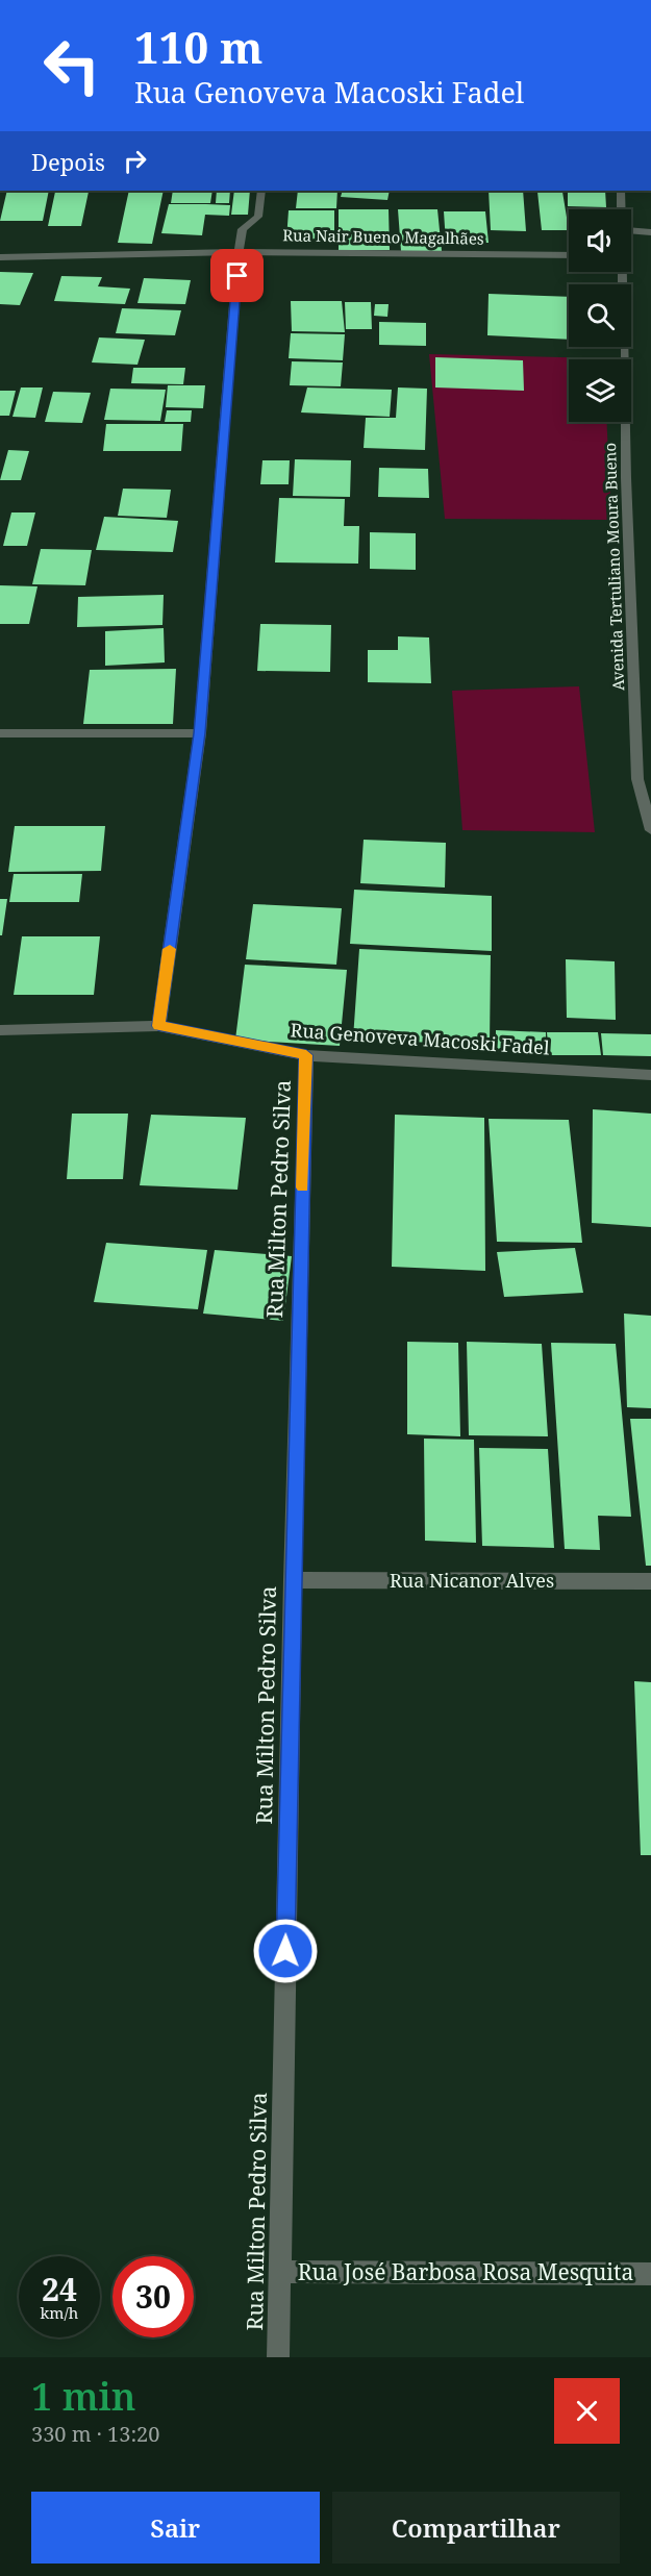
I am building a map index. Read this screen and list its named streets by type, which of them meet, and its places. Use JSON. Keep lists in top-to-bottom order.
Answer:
{
  "streets": {
    "street": [
      "Rua Nair Bueno Magalhães",
      "Avenida Tertuliano Moura Bueno",
      "Rua Genoveva Macoski Fadel",
      "Rua Milton Pedro Silva",
      "Rua Nicanor Alves",
      "Rua José Barbosa Rosa Mesquita"
    ]
  },
  "crossings": [
    ["Rua Genoveva Macoski Fadel", "Rua Milton Pedro Silva"],
    ["Rua Milton Pedro Silva", "Rua Nicanor Alves"],
    ["Rua Milton Pedro Silva", "Rua José Barbosa Rosa Mesquita"]
  ],
  "page": {
    "turn": ["110 m", "Rua Genoveva Macoski Fadel"],
    "then": "Depois",
    "speed": "24 km/h",
    "limit": "30",
    "heading": ["1 min", "330 m · 13:20"],
    "buttons": ["Sair", "Compartilhar"]
  }
}
